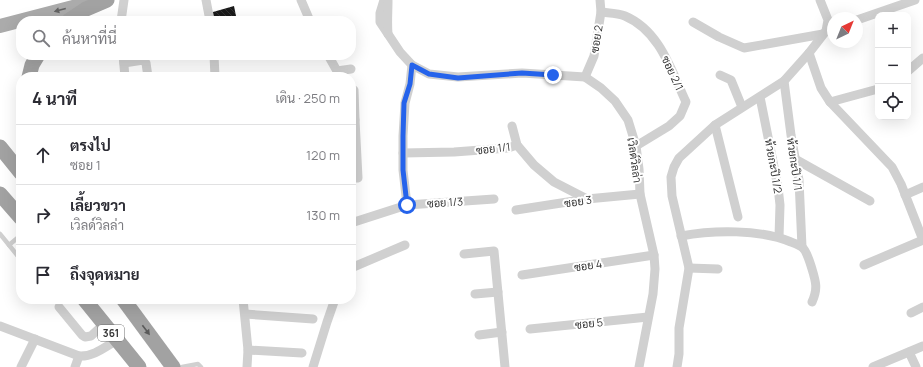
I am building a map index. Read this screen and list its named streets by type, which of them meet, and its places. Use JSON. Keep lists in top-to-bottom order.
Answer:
{
  "streets": {
    "highway": ["361"],
    "street": [
      "ซอย 2",
      "ซอย 2/1",
      "ซอย 1/1",
      "เวิลด์วิลล่า",
      "ห้วยกะปิ 1/1",
      "ห้วยกะปิ 1/2",
      "ซอย 3",
      "ซอย 1/3",
      "ซอย 4",
      "ซอย 5"
    ]
  },
  "crossings": [
    ["ซอย 2", "ซอย 2/1"],
    ["ซอย 2", "เวิลด์วิลล่า"],
    ["ซอย 2/1", "เวิลด์วิลล่า"],
    ["ซอย 1/1", "ซอย 3"],
    ["เวิลด์วิลล่า", "ซอย 3"],
    ["เวิลด์วิลล่า", "ซอย 4"],
    ["เวิลด์วิลล่า", "ซอย 5"]
  ],
  "north": "top right",
  "page": {
    "map_buttons": ["+", "−"],
    "search": "ค้นหาที่นี่",
    "heading": ["4 นาที", "เดิน · 250 m"],
    "list": [
      ["ตรงไป", "ซอย 1", "120 m"],
      ["เลี้ยวขวา", "เวิลด์วิลล่า", "130 m"],
      "ถึงจุดหมาย"
    ]
  }
}
